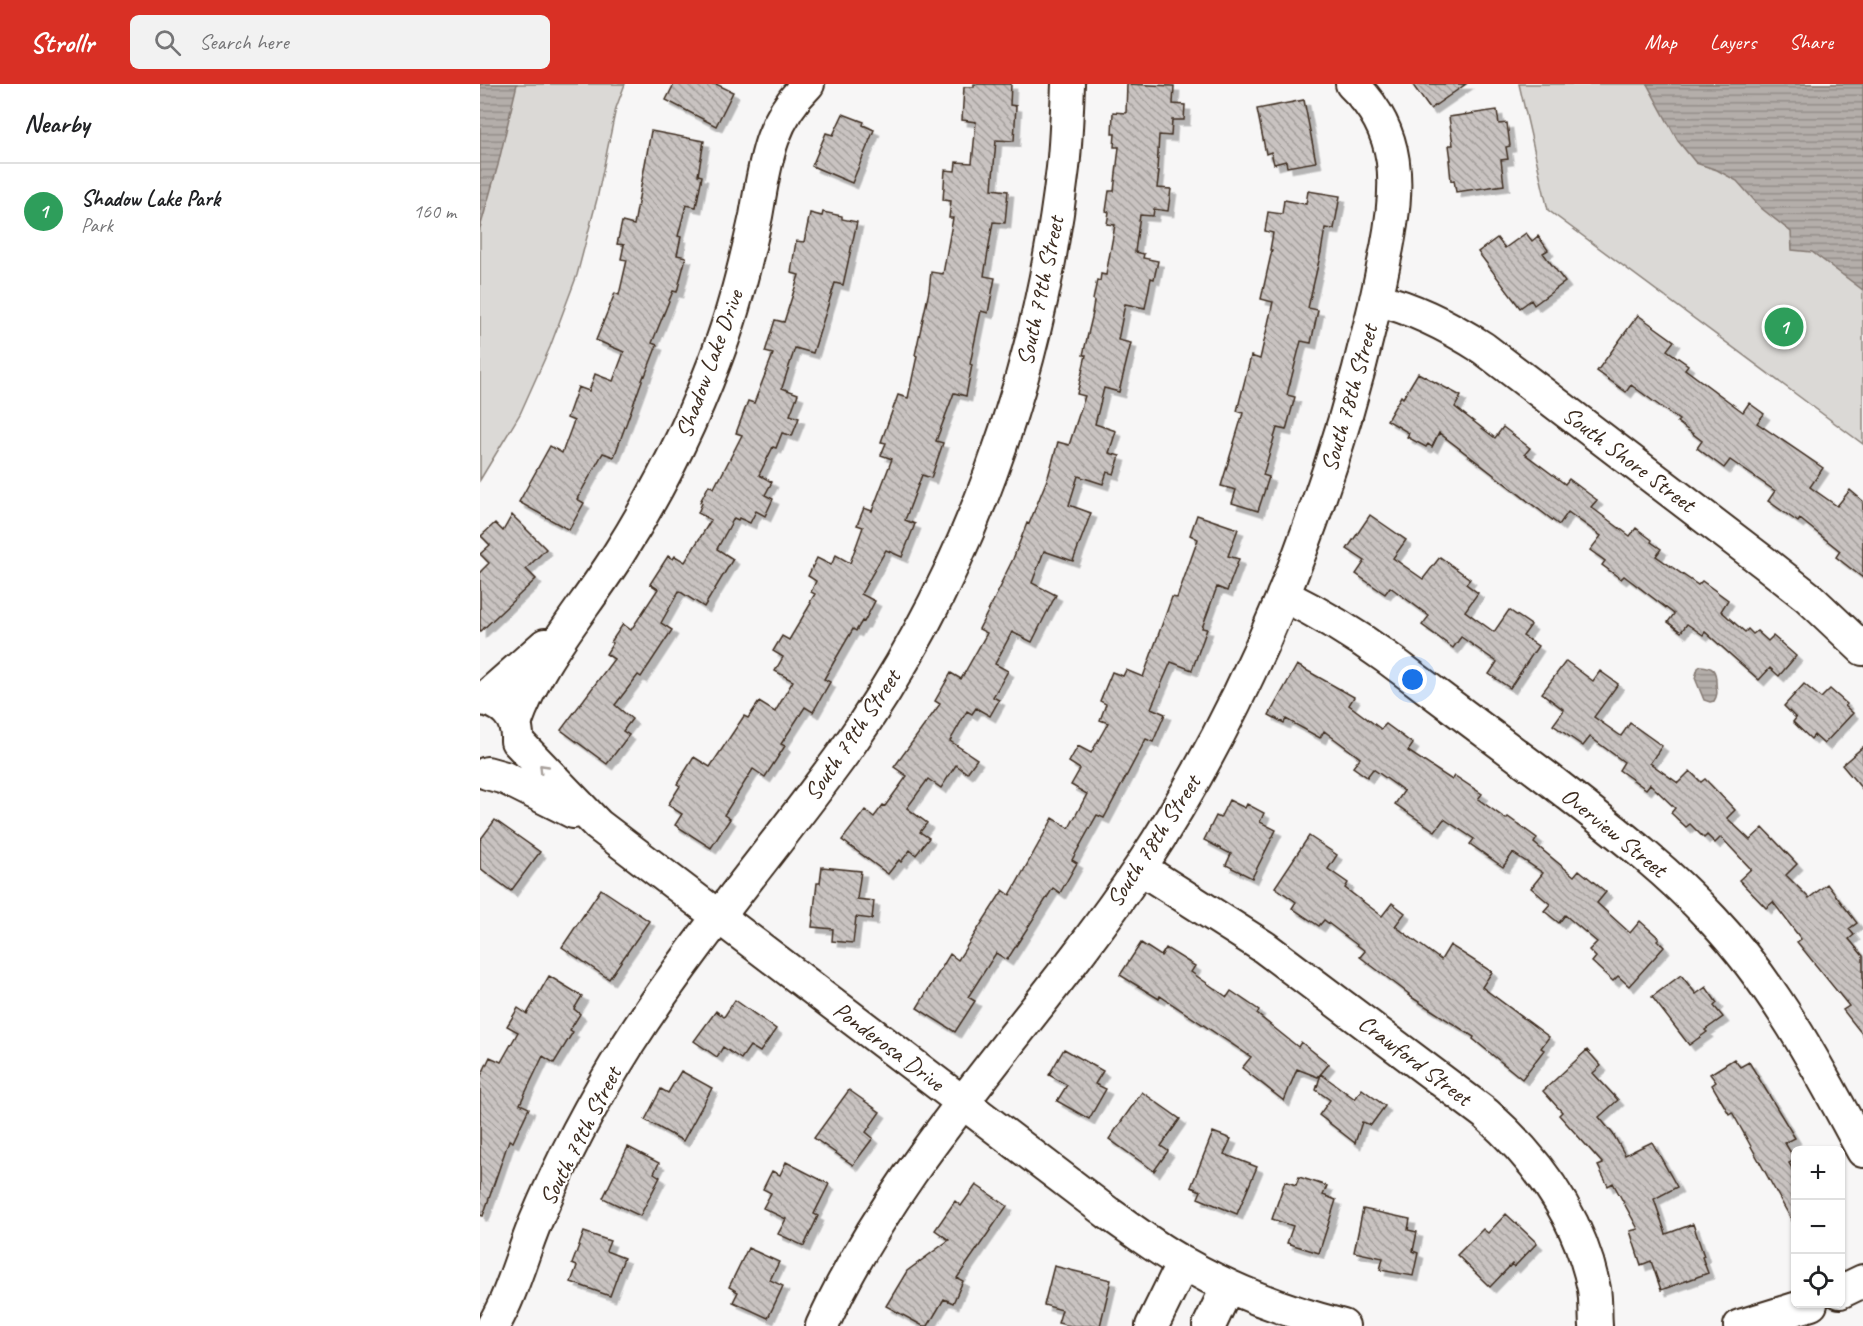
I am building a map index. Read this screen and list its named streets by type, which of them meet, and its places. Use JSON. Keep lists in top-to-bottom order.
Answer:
{
  "streets": {
    "street": [
      "South 79th Street",
      "Shadow Lake Drive",
      "South 78th Street",
      "South Shore Street",
      "Overview Street",
      "Ponderosa Drive",
      "Crawford Street"
    ]
  },
  "crossings": [
    ["South 79th Street", "Ponderosa Drive"],
    ["Shadow Lake Drive", "Ponderosa Drive"],
    ["South 78th Street", "South Shore Street"],
    ["South 78th Street", "Overview Street"],
    ["South 78th Street", "Ponderosa Drive"],
    ["South 78th Street", "Crawford Street"]
  ],
  "page": {
    "header": "Strollr",
    "search": "Search here",
    "nav": ["Map", "Layers", "Share"],
    "heading": "Nearby",
    "list": [
      {
        "mark": "1",
        "name": "Shadow Lake Park",
        "note": "Park",
        "value": "160 m"
      }
    ],
    "pins": "1",
    "map_buttons": ["+", "−"]
  }
}
